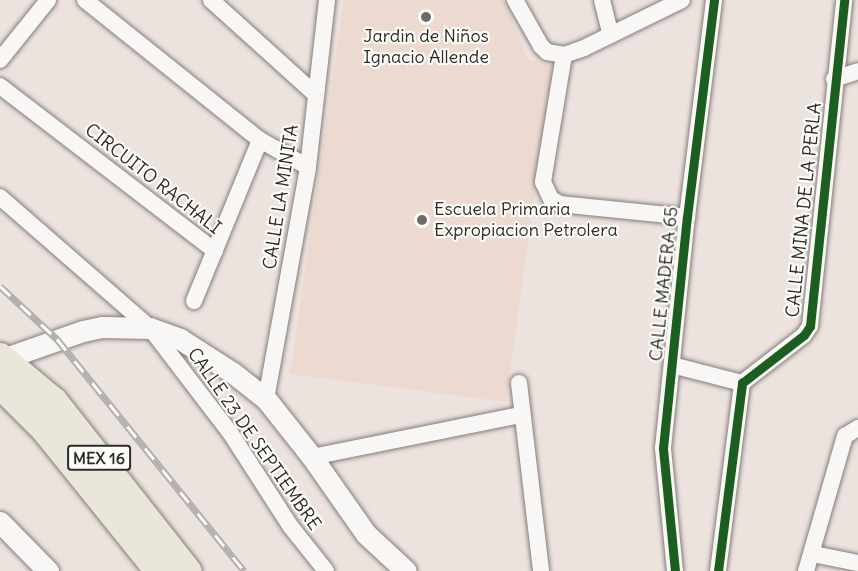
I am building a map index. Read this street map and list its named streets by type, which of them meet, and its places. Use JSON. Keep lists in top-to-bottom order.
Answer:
{
  "streets": {
    "main road": ["MEX 16"],
    "street": [
      "CIRCUITO RACHALI",
      "CALLE LA MINITA",
      "CALLE MINA DE LA PERLA",
      "CALLE MADERA 65",
      "CALLE 23 DE SEPTIEMBRE"
    ]
  },
  "places": ["Jardin de Niños Ignacio Allende", "Escuela Primaria Expropiacion Petrolera"]
}
